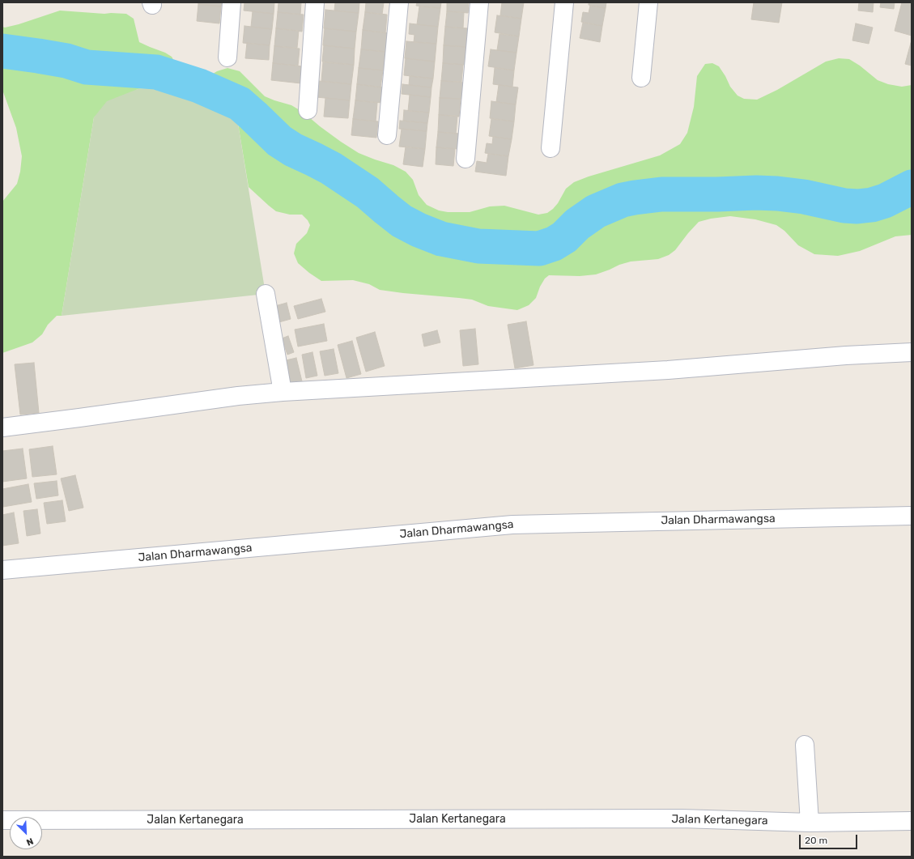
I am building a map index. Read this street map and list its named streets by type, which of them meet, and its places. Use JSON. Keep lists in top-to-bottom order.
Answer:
{
  "streets": {
    "street": ["Jalan Dharmawangsa", "Jalan Kertanegara"]
  },
  "scale_bar": "20 m",
  "north": "bottom right"
}
